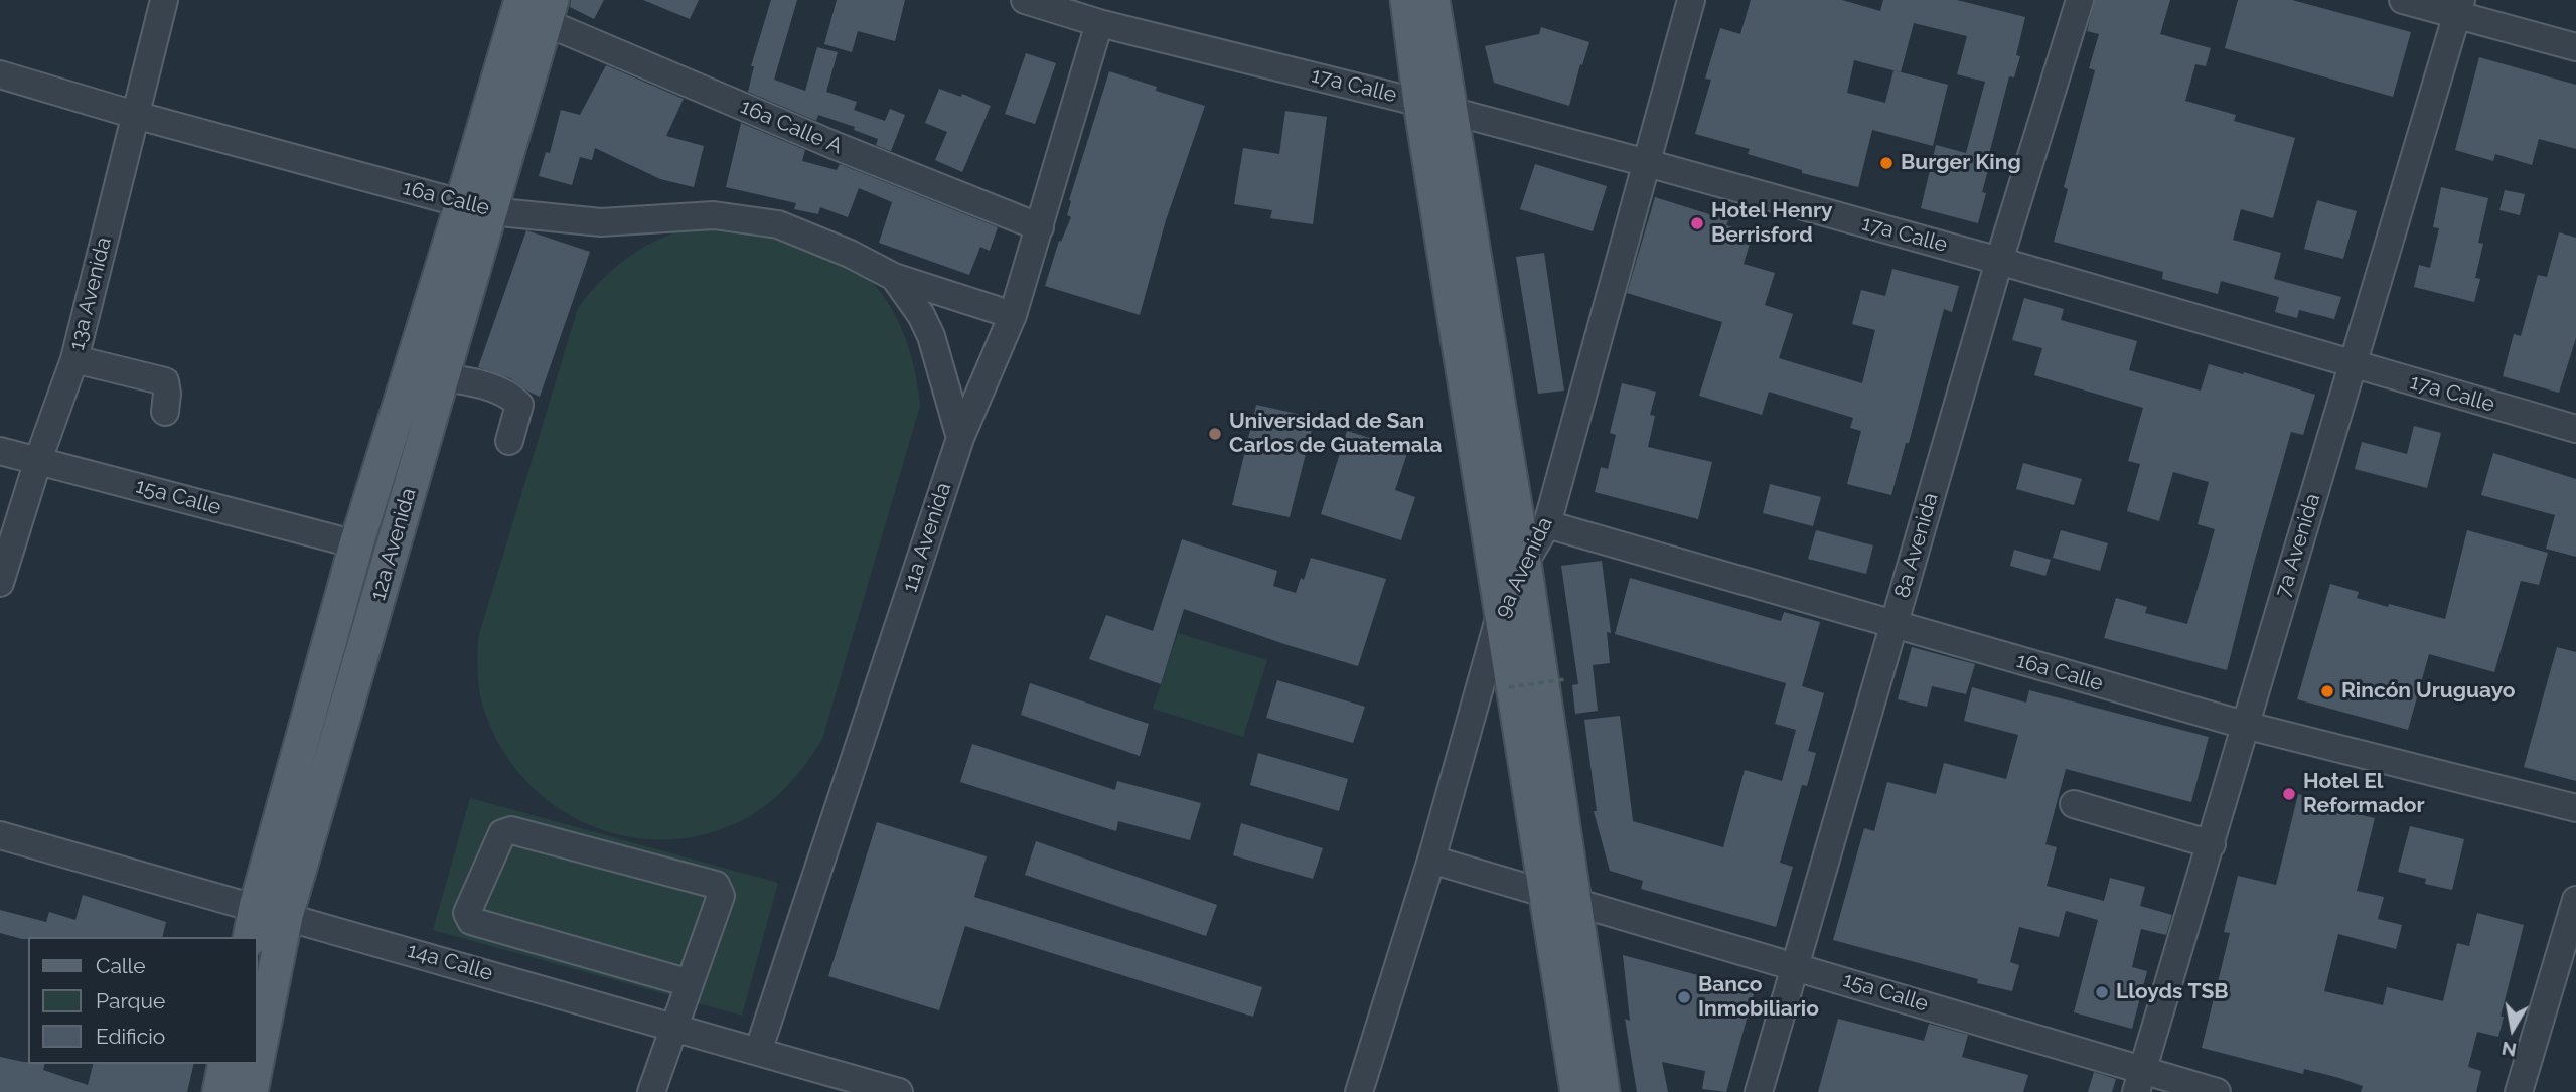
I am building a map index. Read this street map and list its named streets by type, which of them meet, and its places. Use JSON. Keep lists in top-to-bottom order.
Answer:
{
  "streets": {
    "main road": ["12a Avenida"],
    "street": [
      "17a Calle",
      "16a Calle A",
      "16a Calle",
      "13a Avenida",
      "15a Calle",
      "11a Avenida",
      "8a Avenida",
      "7a Avenida",
      "9a Avenida",
      "14a Calle"
    ]
  },
  "crossings": [
    ["17a Calle", "11a Avenida"],
    ["17a Calle", "8a Avenida"],
    ["17a Calle", "7a Avenida"],
    ["17a Calle", "9a Avenida"],
    ["16a Calle A", "11a Avenida"],
    ["16a Calle A", "12a Avenida"],
    ["16a Calle", "13a Avenida"],
    ["16a Calle", "11a Avenida"],
    ["16a Calle", "12a Avenida"],
    ["16a Calle", "8a Avenida"],
    ["16a Calle", "7a Avenida"],
    ["16a Calle", "9a Avenida"],
    ["13a Avenida", "15a Calle"],
    ["15a Calle", "12a Avenida"],
    ["15a Calle", "8a Avenida"],
    ["15a Calle", "7a Avenida"],
    ["15a Calle", "9a Avenida"],
    ["11a Avenida", "14a Calle"],
    ["12a Avenida", "14a Calle"]
  ],
  "places": [
    "Burger King",
    "Hotel Henry Berrisford",
    "Universidad de San Carlos de Guatemala",
    "Rincón Uruguayo",
    "Hotel El Reformador",
    "Lloyds TSB",
    "Banco Inmobiliario"
  ],
  "legend": ["Calle", "Parque", "Edificio"],
  "north": "bottom"
}
